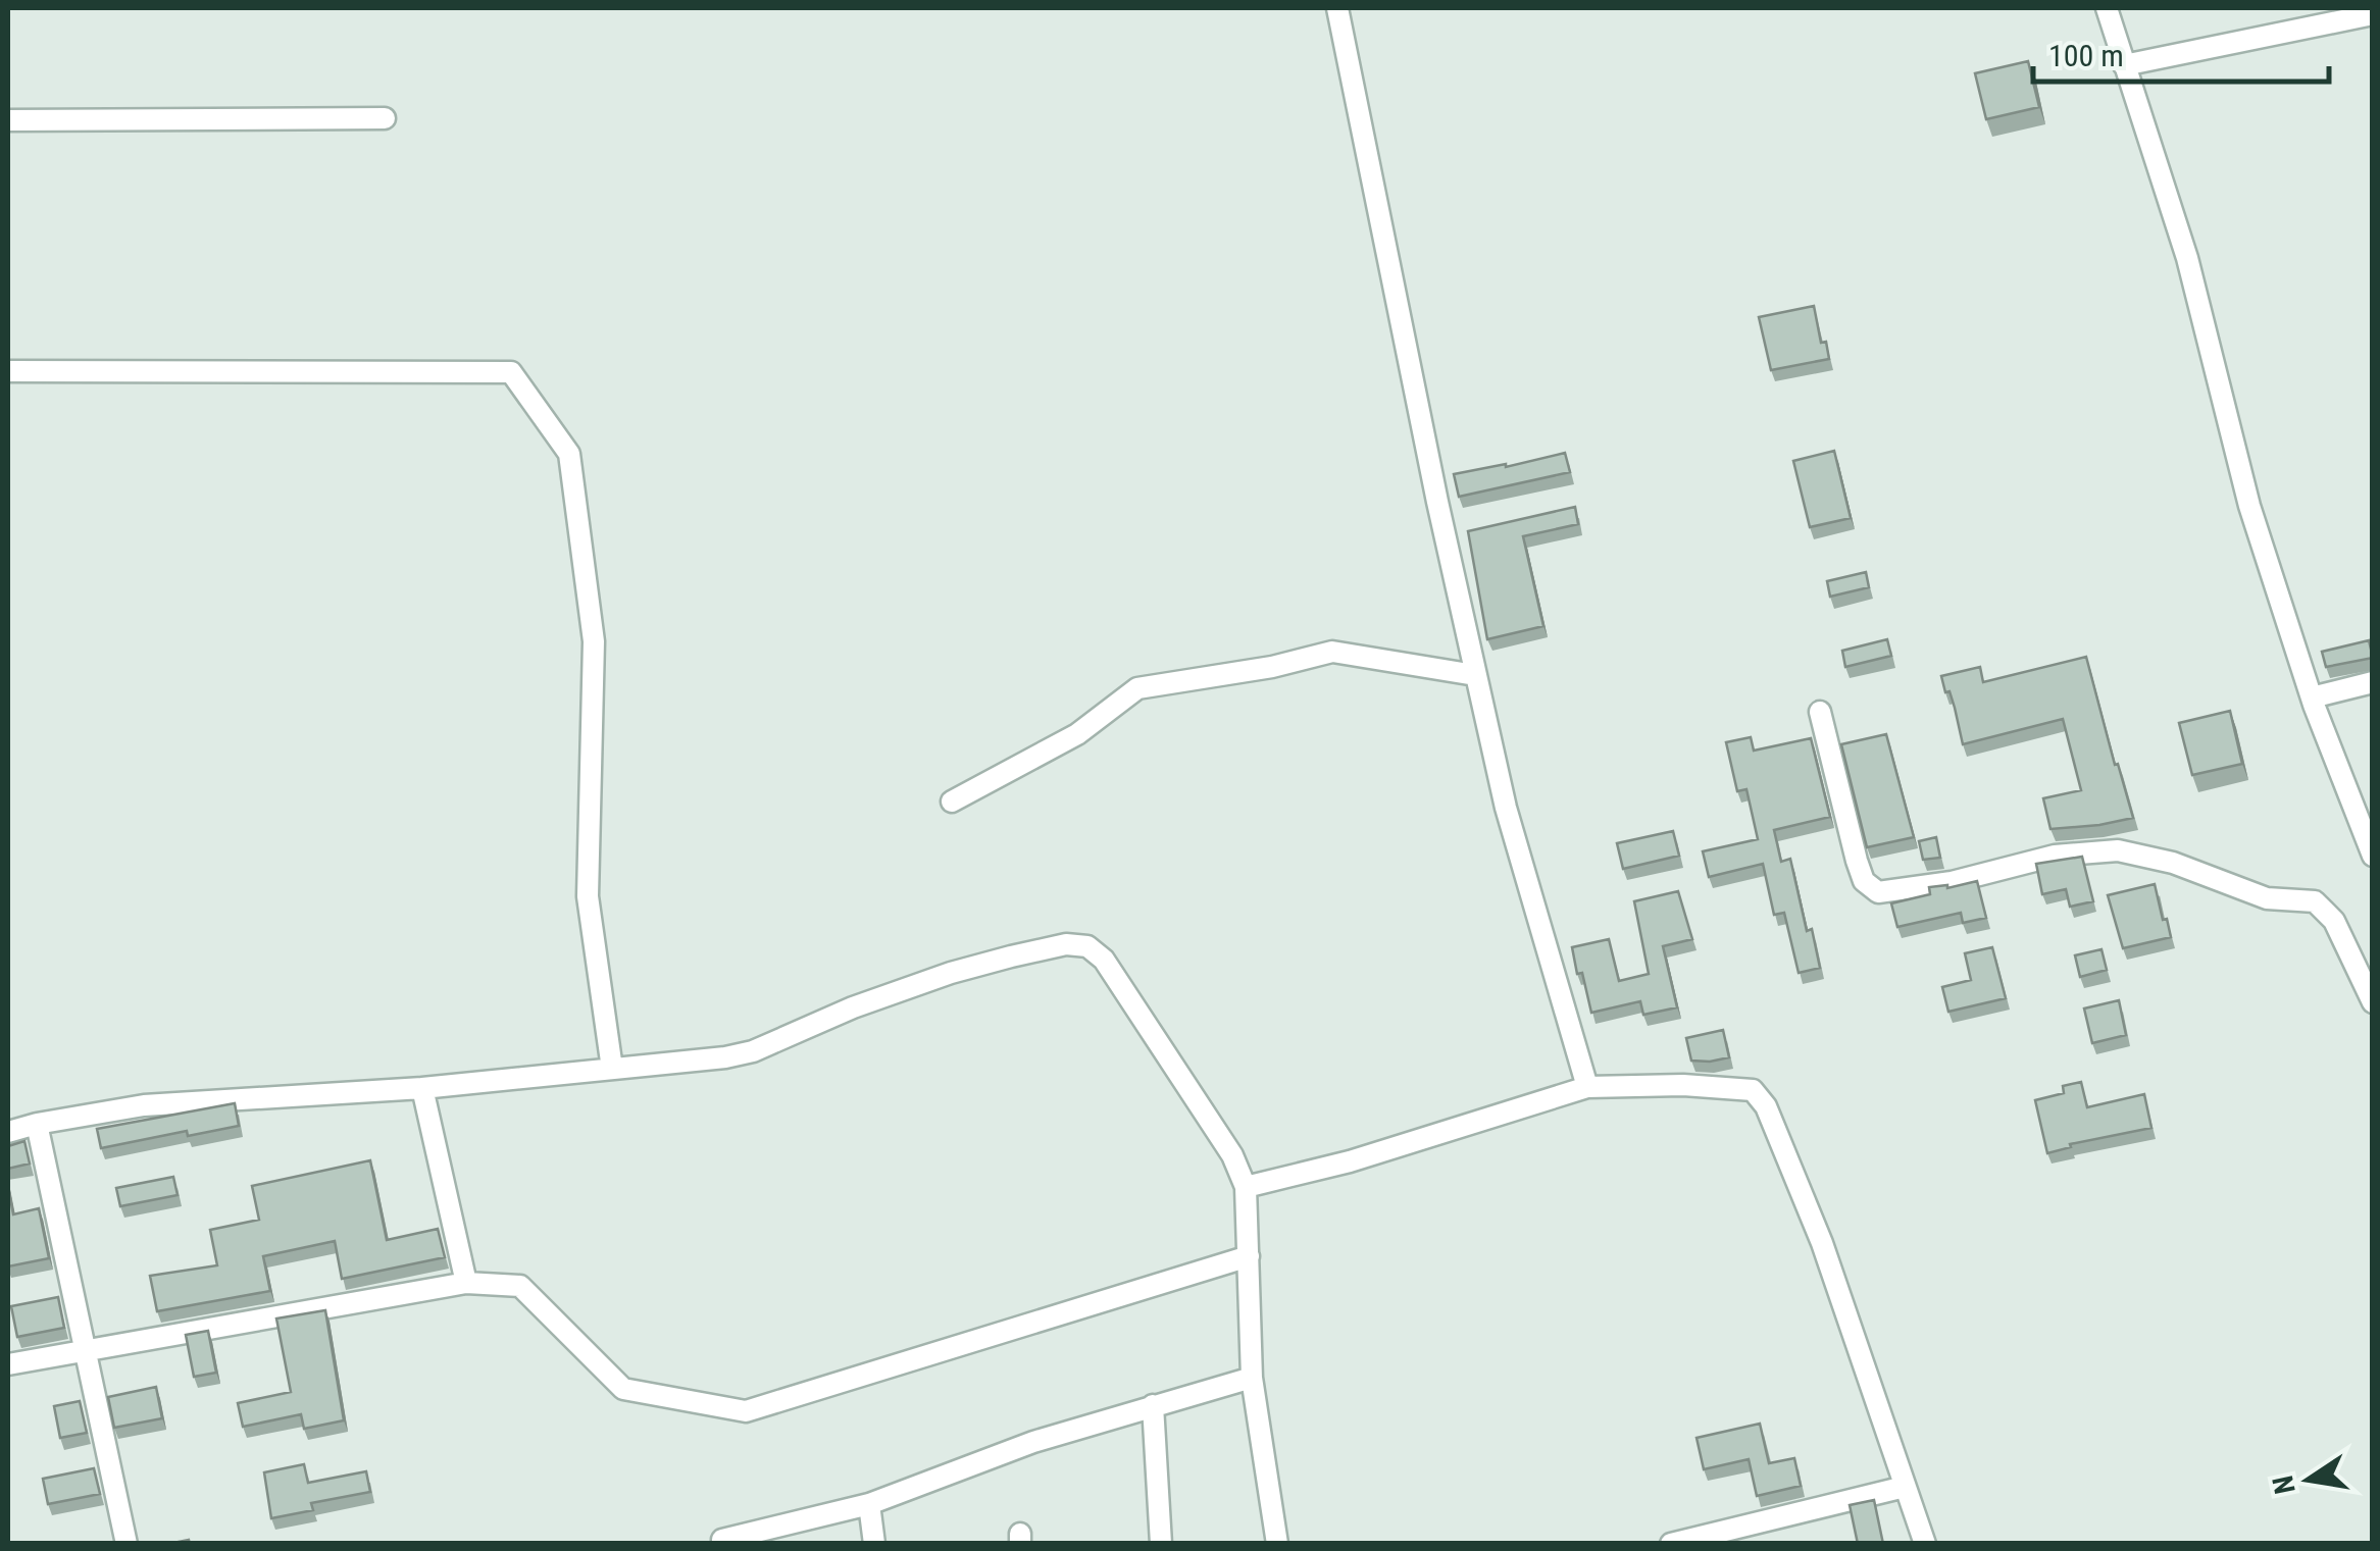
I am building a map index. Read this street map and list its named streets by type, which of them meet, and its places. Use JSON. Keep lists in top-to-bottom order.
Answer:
{
  "scale_bar": "100 m",
  "north": "left"
}
